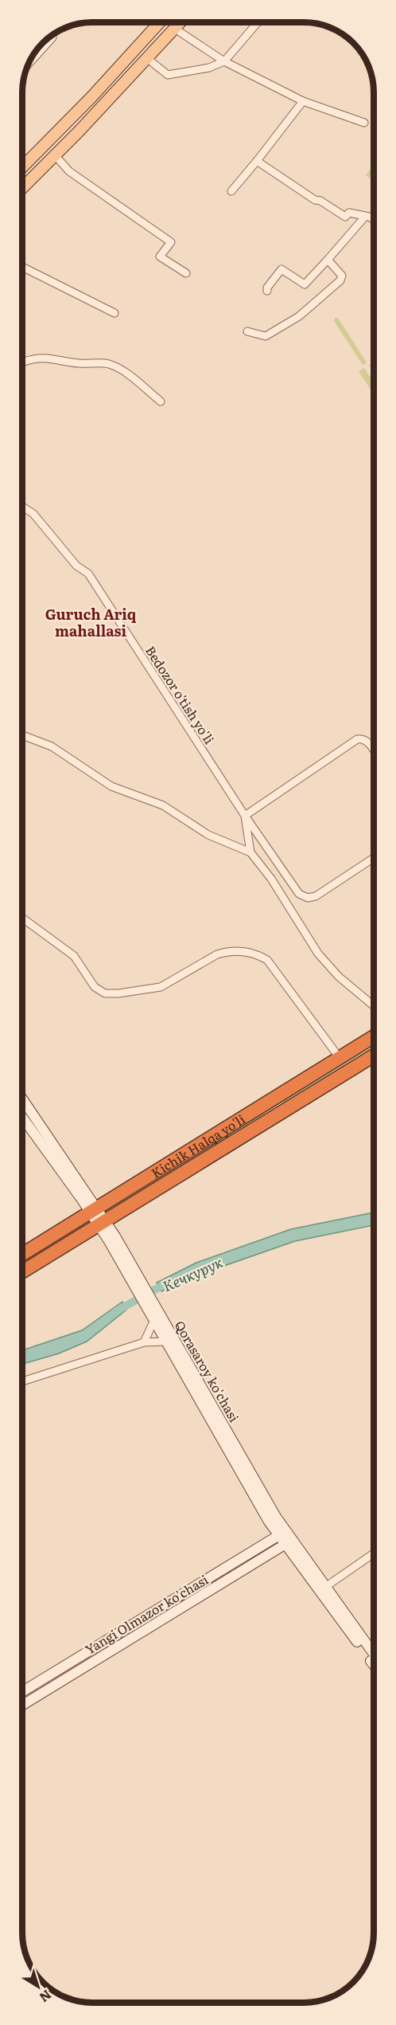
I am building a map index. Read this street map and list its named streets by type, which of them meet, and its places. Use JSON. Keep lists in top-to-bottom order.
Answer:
{
  "streets": {
    "highway": ["Kichik Halqa yo'li"],
    "main road": ["Qorasaroy ko'chasi", "Yangi Olmazor ko'chasi"],
    "street": ["Bedozor o'tish yo'li"]
  },
  "crossings": [
    ["Kichik Halqa yo'li", "Qorasaroy ko'chasi"],
    ["Qorasaroy ko'chasi", "Yangi Olmazor ko'chasi"]
  ],
  "districts": ["Guruch Ariq mahallasi"],
  "water": ["Кечкурук"],
  "north": "bottom right"
}
